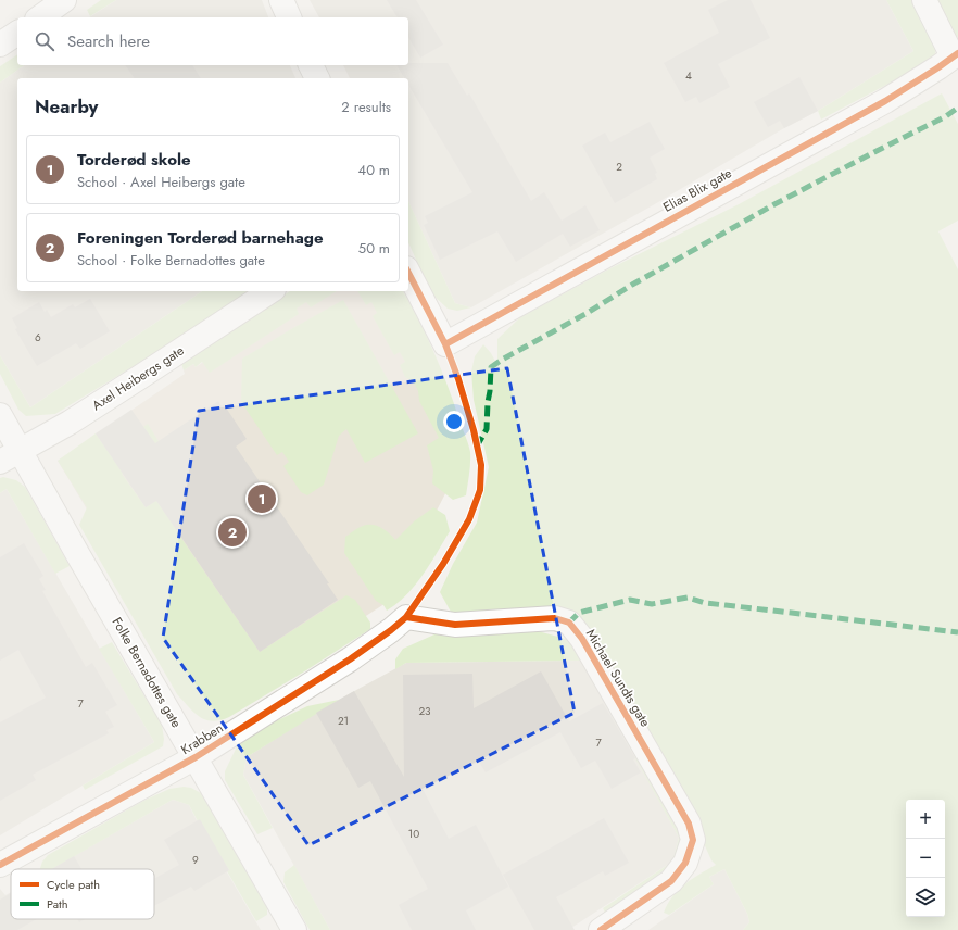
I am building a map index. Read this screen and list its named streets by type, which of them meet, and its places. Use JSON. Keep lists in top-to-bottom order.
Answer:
{
  "streets": {
    "street": [
      "Elias Blix gate",
      "Axel Heibergs gate",
      "Folke Bernadottes gate",
      "Michael Sundts gate",
      "Krabben"
    ]
  },
  "crossings": [
    ["Axel Heibergs gate", "Folke Bernadottes gate"],
    ["Folke Bernadottes gate", "Krabben"],
    ["Michael Sundts gate", "Krabben"]
  ],
  "house_numbers": [
    "4",
    "2",
    "6",
    "7",
    "23",
    "21",
    "7",
    "10",
    "9"
  ],
  "legend": ["Cycle path", "Path"],
  "page": {
    "search": "Search here",
    "heading": ["Nearby", "2 results"],
    "list": [
      {
        "mark": "1",
        "name": "Torderød skole",
        "note": "School · Axel Heibergs gate",
        "value": "40 m"
      },
      {
        "mark": "2",
        "name": "Foreningen Torderød barnehage",
        "note": "School · Folke Bernadottes gate",
        "value": "50 m"
      }
    ],
    "pins": ["1", "2"],
    "map_buttons": ["+", "−"]
  }
}
